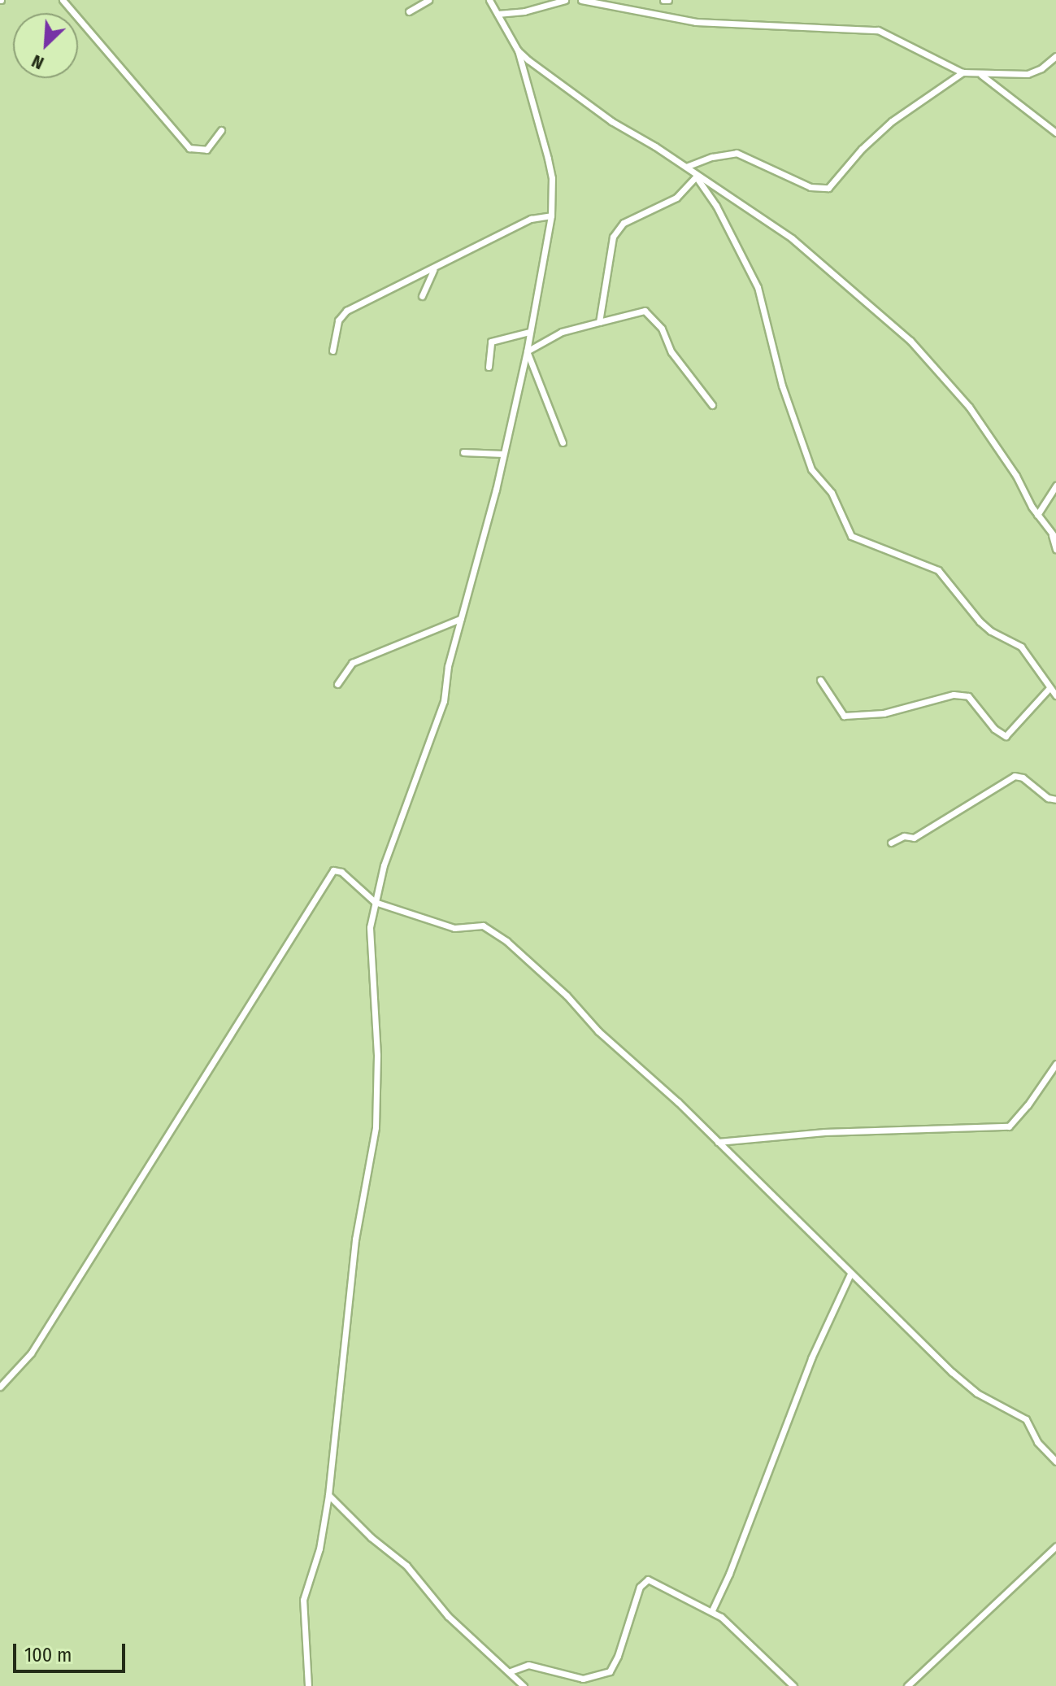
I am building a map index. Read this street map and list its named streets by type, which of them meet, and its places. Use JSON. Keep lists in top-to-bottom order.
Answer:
{
  "scale_bar": "100 m",
  "north": "bottom left"
}
